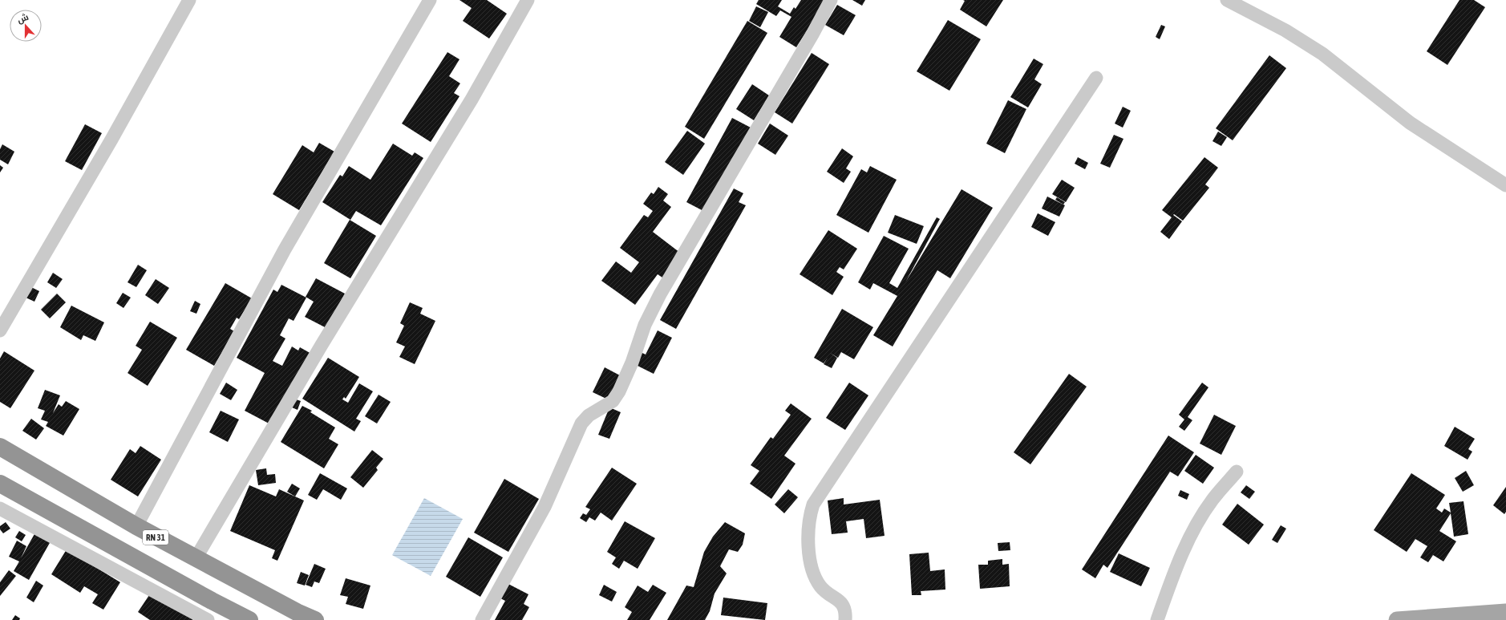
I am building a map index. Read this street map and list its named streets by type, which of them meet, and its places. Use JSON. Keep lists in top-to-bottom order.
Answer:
{
  "streets": {
    "highway": ["RN 31"]
  },
  "north": "top"
}
